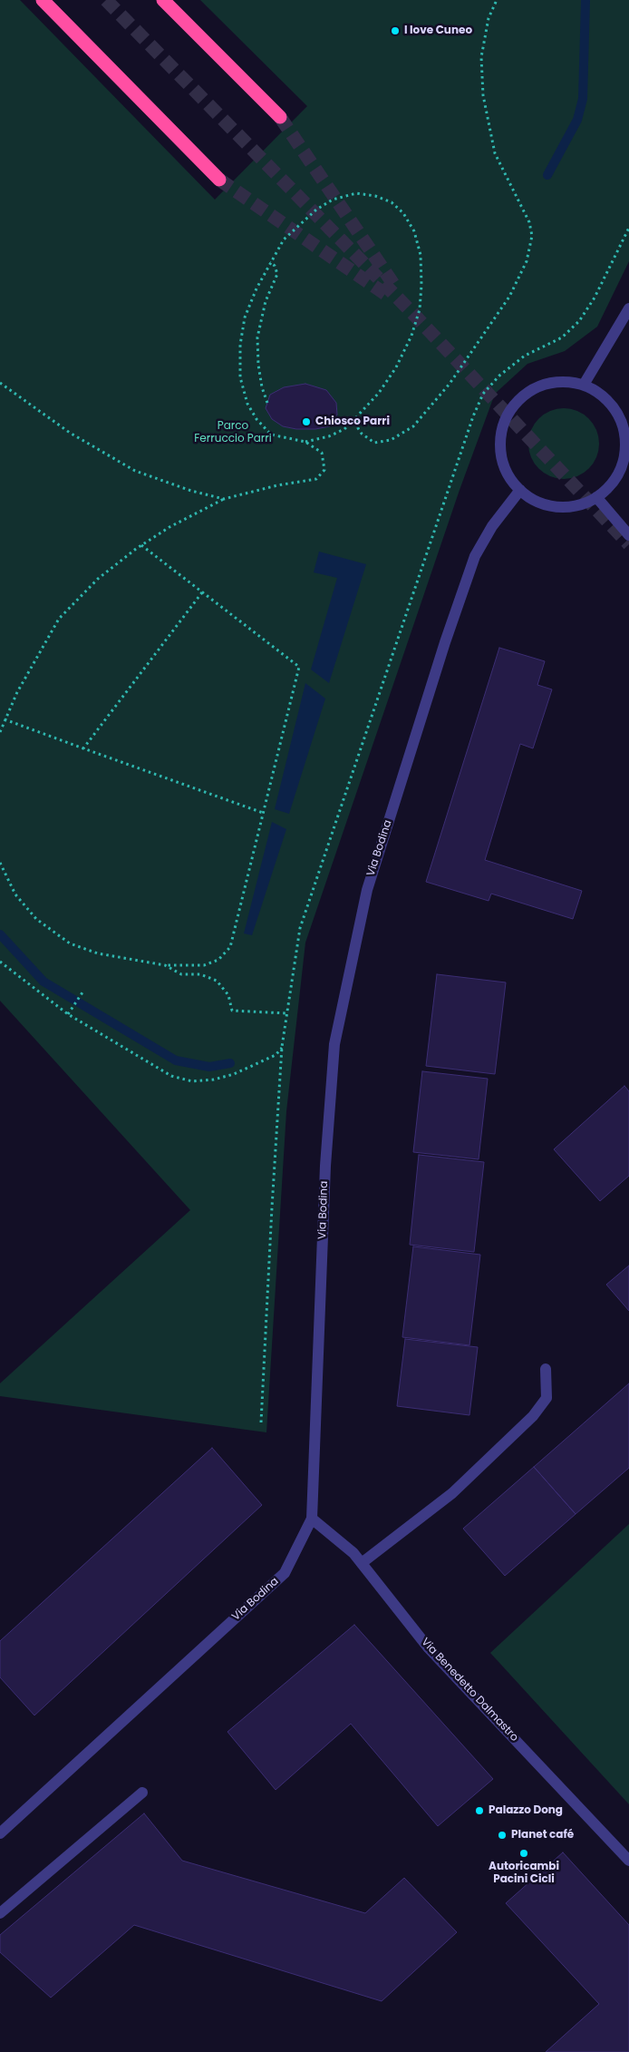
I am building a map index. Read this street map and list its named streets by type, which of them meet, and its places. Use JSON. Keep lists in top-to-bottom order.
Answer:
{
  "streets": {
    "street": ["Via Bodina", "Via Benedetto Dalmastro"]
  },
  "crossings": [
    ["Via Bodina", "Via Benedetto Dalmastro"]
  ],
  "parks": ["Parco Ferruccio Parri"],
  "places": [
    "I love Cuneo",
    "Chiosco Parri",
    "Palazzo Dong",
    "Planet café",
    "Autoricambi Pacini Cicli"
  ]
}
